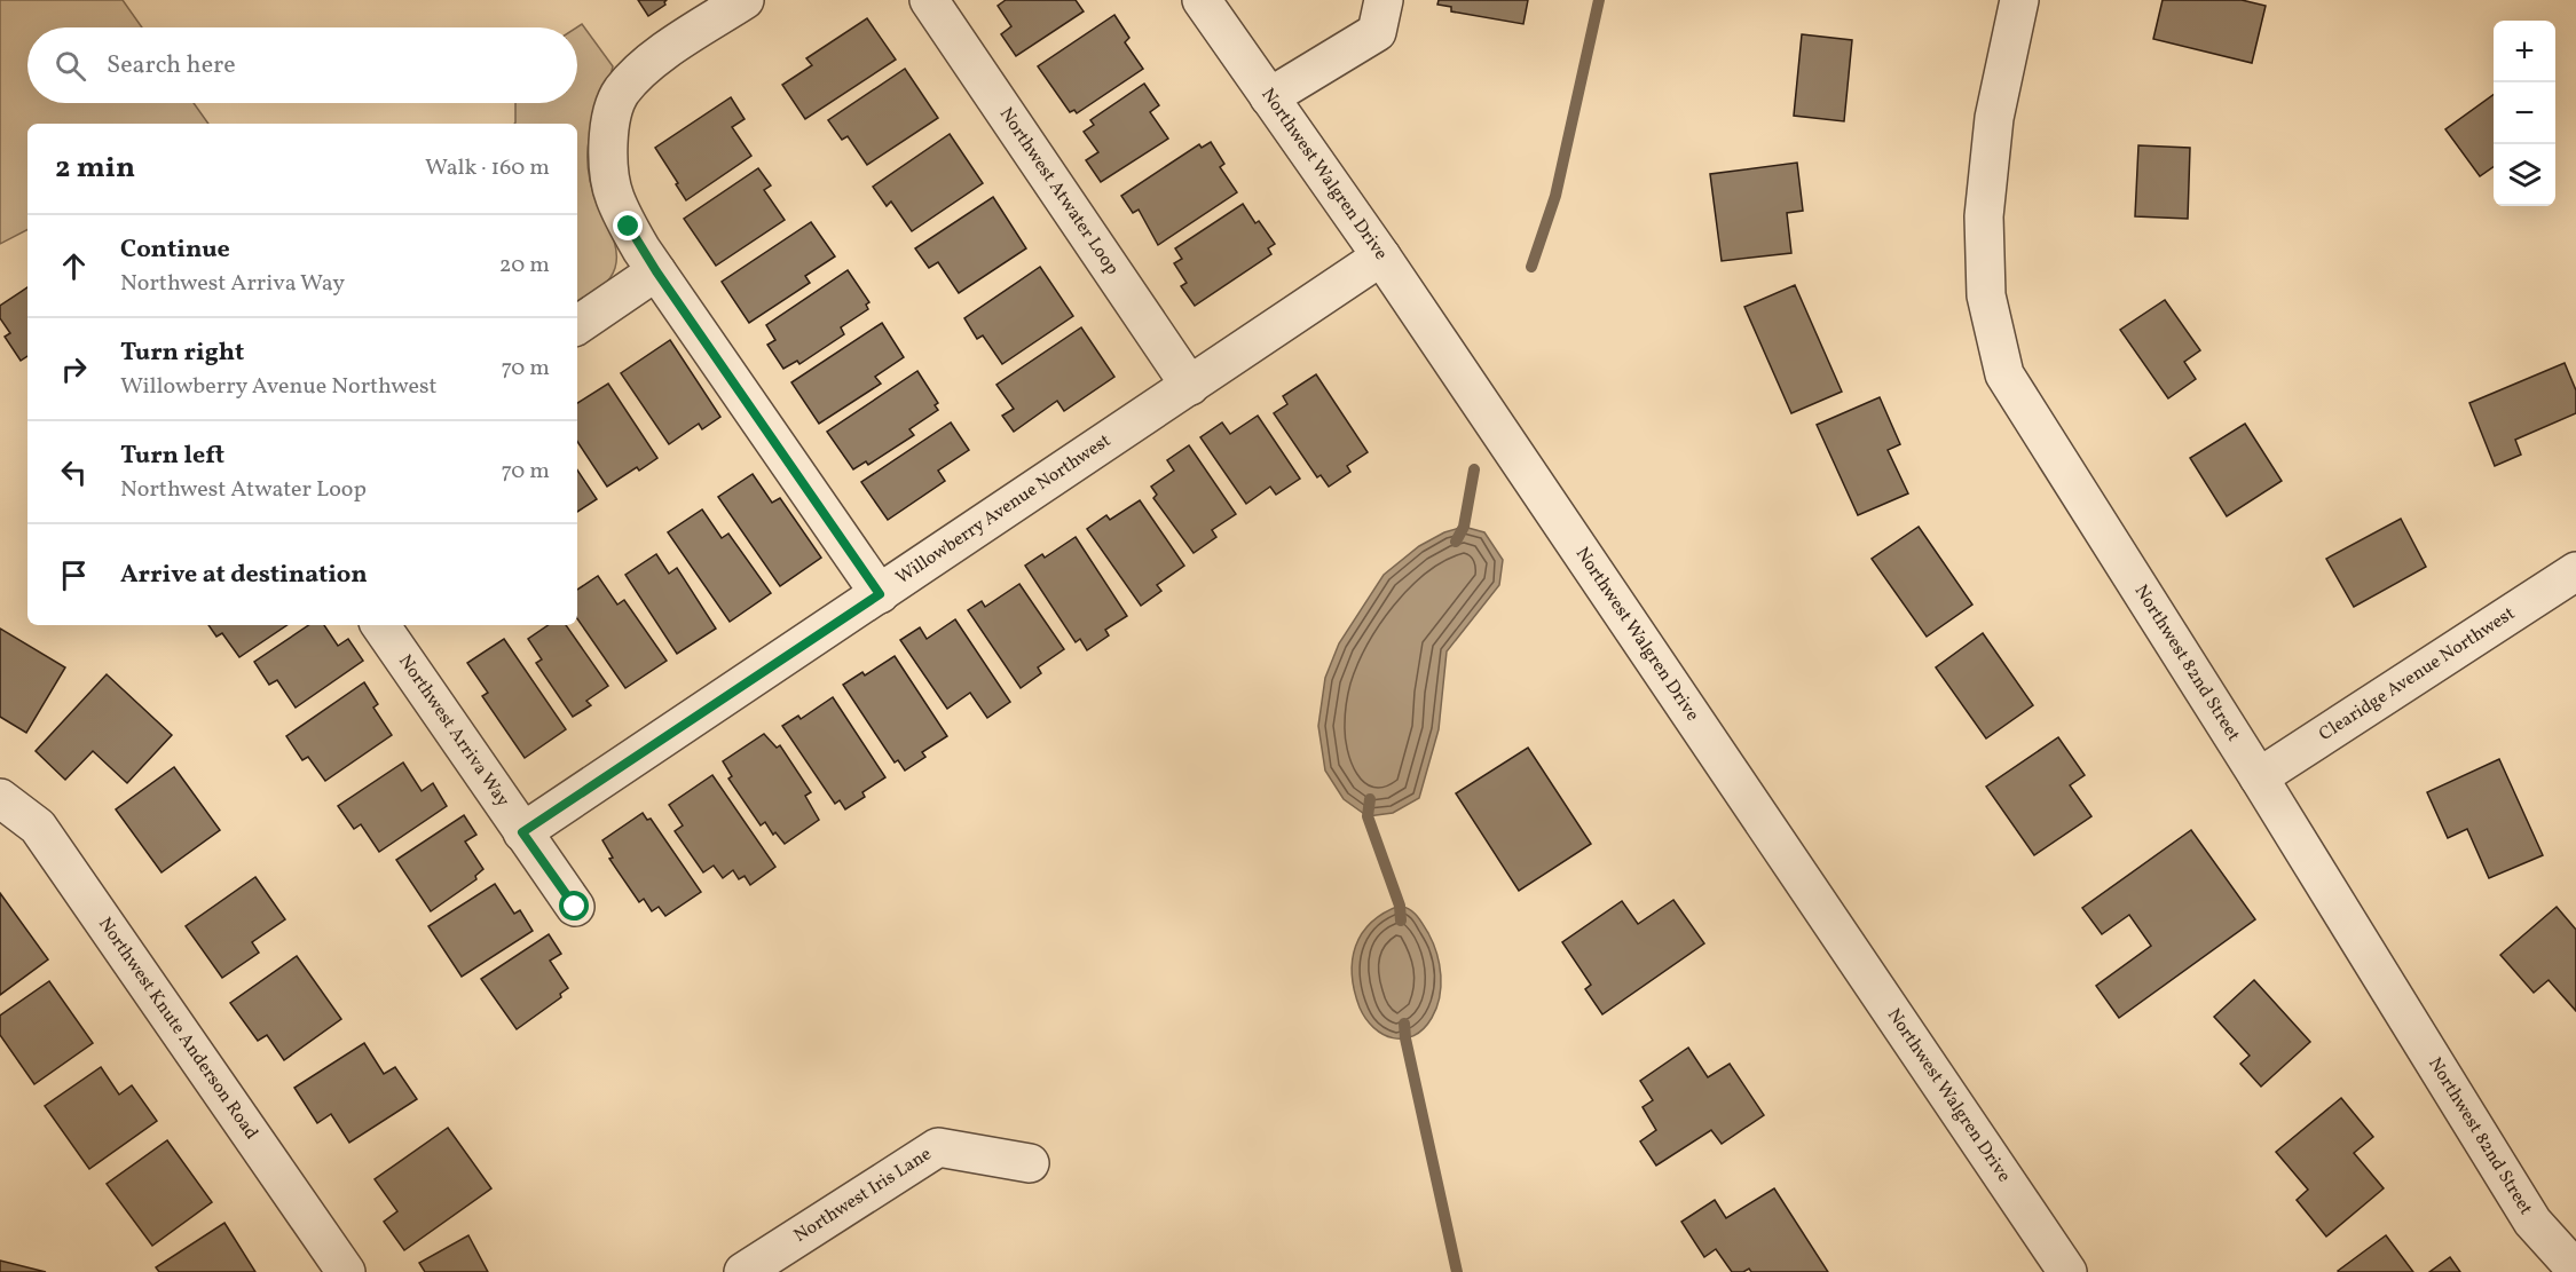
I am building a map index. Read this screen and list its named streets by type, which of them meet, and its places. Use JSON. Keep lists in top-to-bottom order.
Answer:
{
  "streets": {
    "street": [
      "Northwest Walgren Drive",
      "Northwest Atwater Loop",
      "Willowberry Avenue Northwest",
      "Northwest 82nd Street",
      "Clearidge Avenue Northwest",
      "Northwest Arriva Way",
      "Northwest Knute Anderson Road",
      "Northwest Iris Lane"
    ]
  },
  "crossings": [
    ["Northwest Walgren Drive", "Willowberry Avenue Northwest"],
    ["Northwest Atwater Loop", "Willowberry Avenue Northwest"],
    ["Willowberry Avenue Northwest", "Northwest Arriva Way"],
    ["Northwest 82nd Street", "Clearidge Avenue Northwest"]
  ],
  "page": {
    "map_buttons": ["+", "−"],
    "search": "Search here",
    "heading": ["2 min", "Walk · 160 m"],
    "list": [
      ["Continue", "Northwest Arriva Way", "20 m"],
      ["Turn right", "Willowberry Avenue Northwest", "70 m"],
      ["Turn left", "Northwest Atwater Loop", "70 m"],
      "Arrive at destination"
    ]
  }
}
